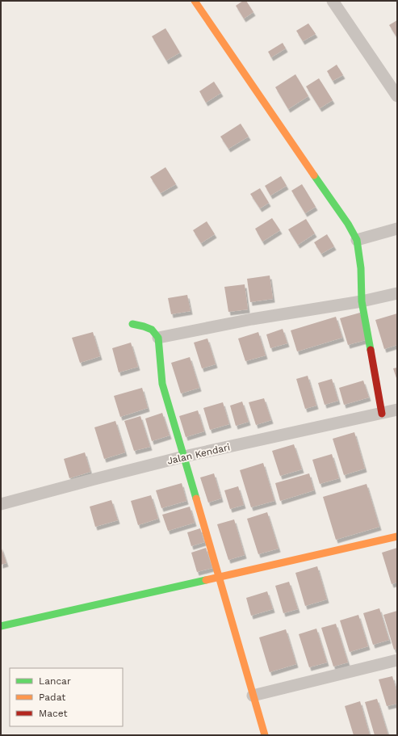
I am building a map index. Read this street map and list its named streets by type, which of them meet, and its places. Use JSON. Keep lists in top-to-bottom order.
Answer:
{
  "streets": {
    "street": ["Jalan Kendari"]
  },
  "legend": ["Lancar", "Padat", "Macet"]
}
